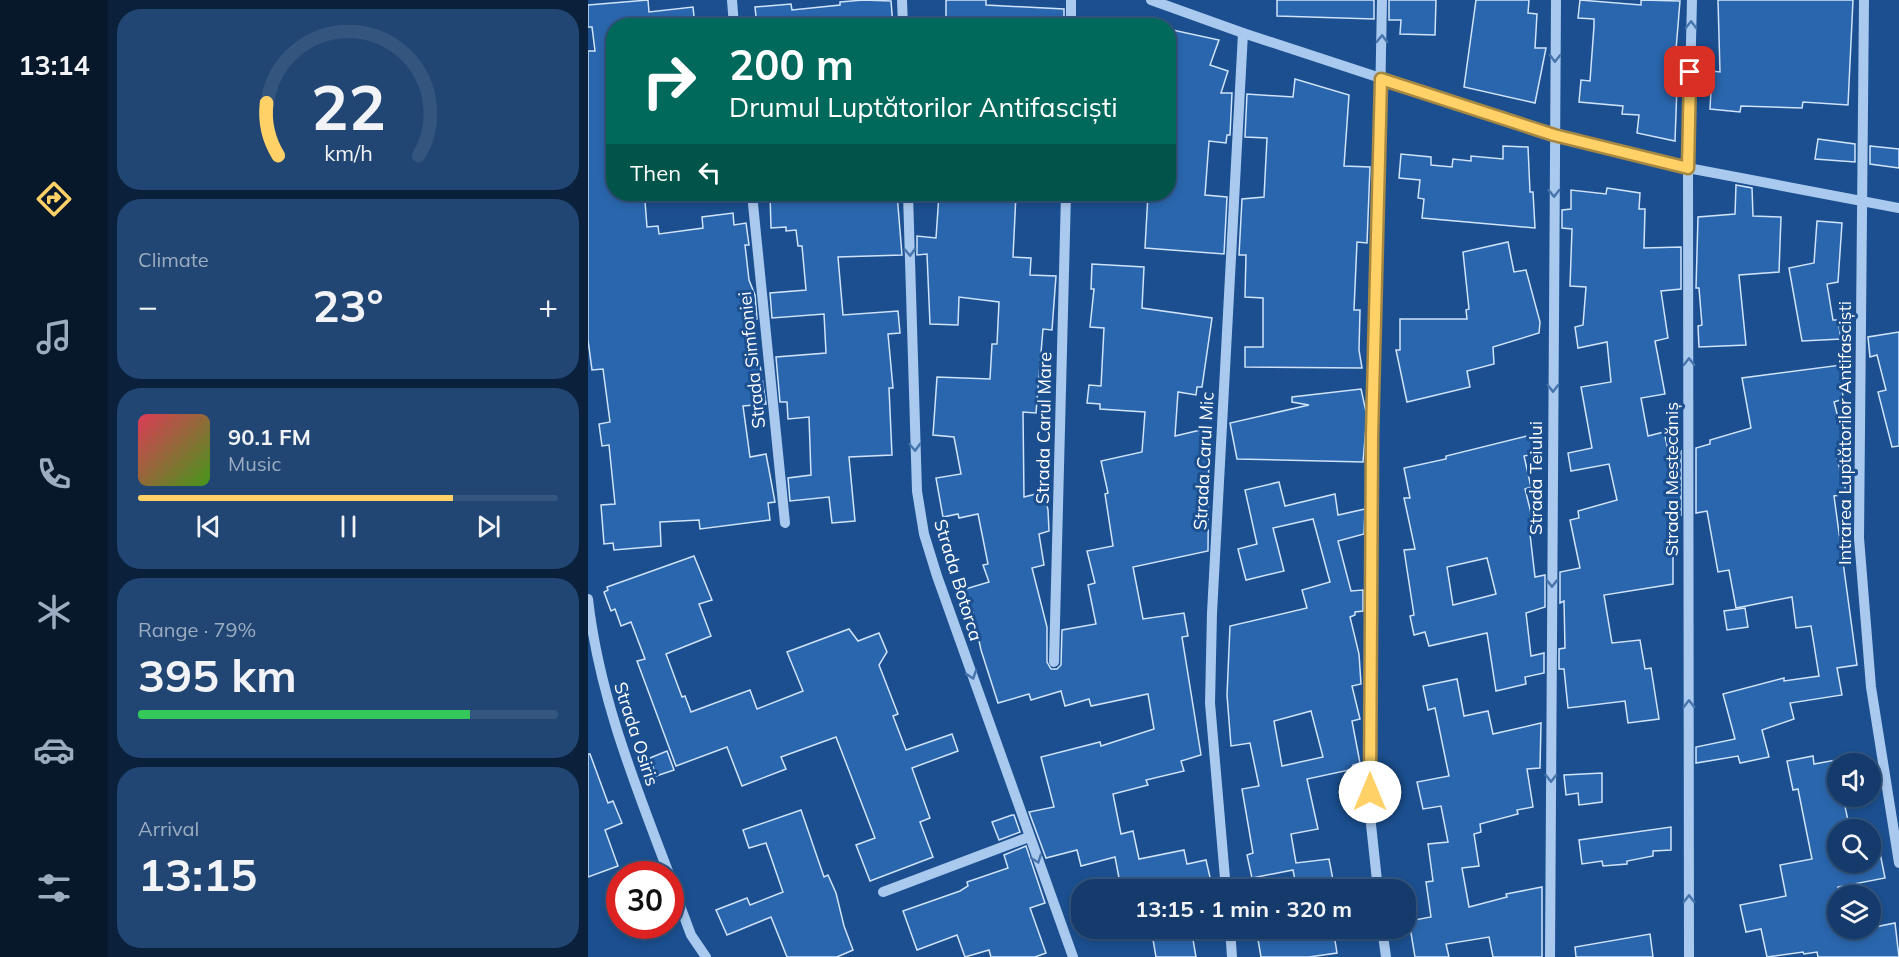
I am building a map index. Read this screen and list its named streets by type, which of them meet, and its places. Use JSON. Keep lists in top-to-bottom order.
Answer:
{
  "streets": {
    "street": [
      "Strada Simfoniei",
      "Strada Carul Mare",
      "Intrarea Luptătorilor Antifasciști",
      "Strada Carul Mic",
      "Strada Teiului",
      "Strada Mestecăniș",
      "Strada Botorca",
      "Strada Osiris"
    ]
  },
  "one_way": ["Strada Teiului", "Strada Mestecăniș", "Strada Botorca"],
  "page": {
    "tabs": "13:14",
    "turn": ["200 m", "Drumul Luptătorilor Antifasciști"],
    "then": "Then",
    "tile": [
      "Climate",
      ["Range · 79%", "395 km"],
      ["Arrival", "13:15"]
    ],
    "heat": ["−", "23°", "+"],
    "song": ["90.1 FM", "Music"],
    "limit": "30",
    "trip": "13:15 · 1 min · 320 m",
    "gauge": ["22", "km/h"]
  }
}
